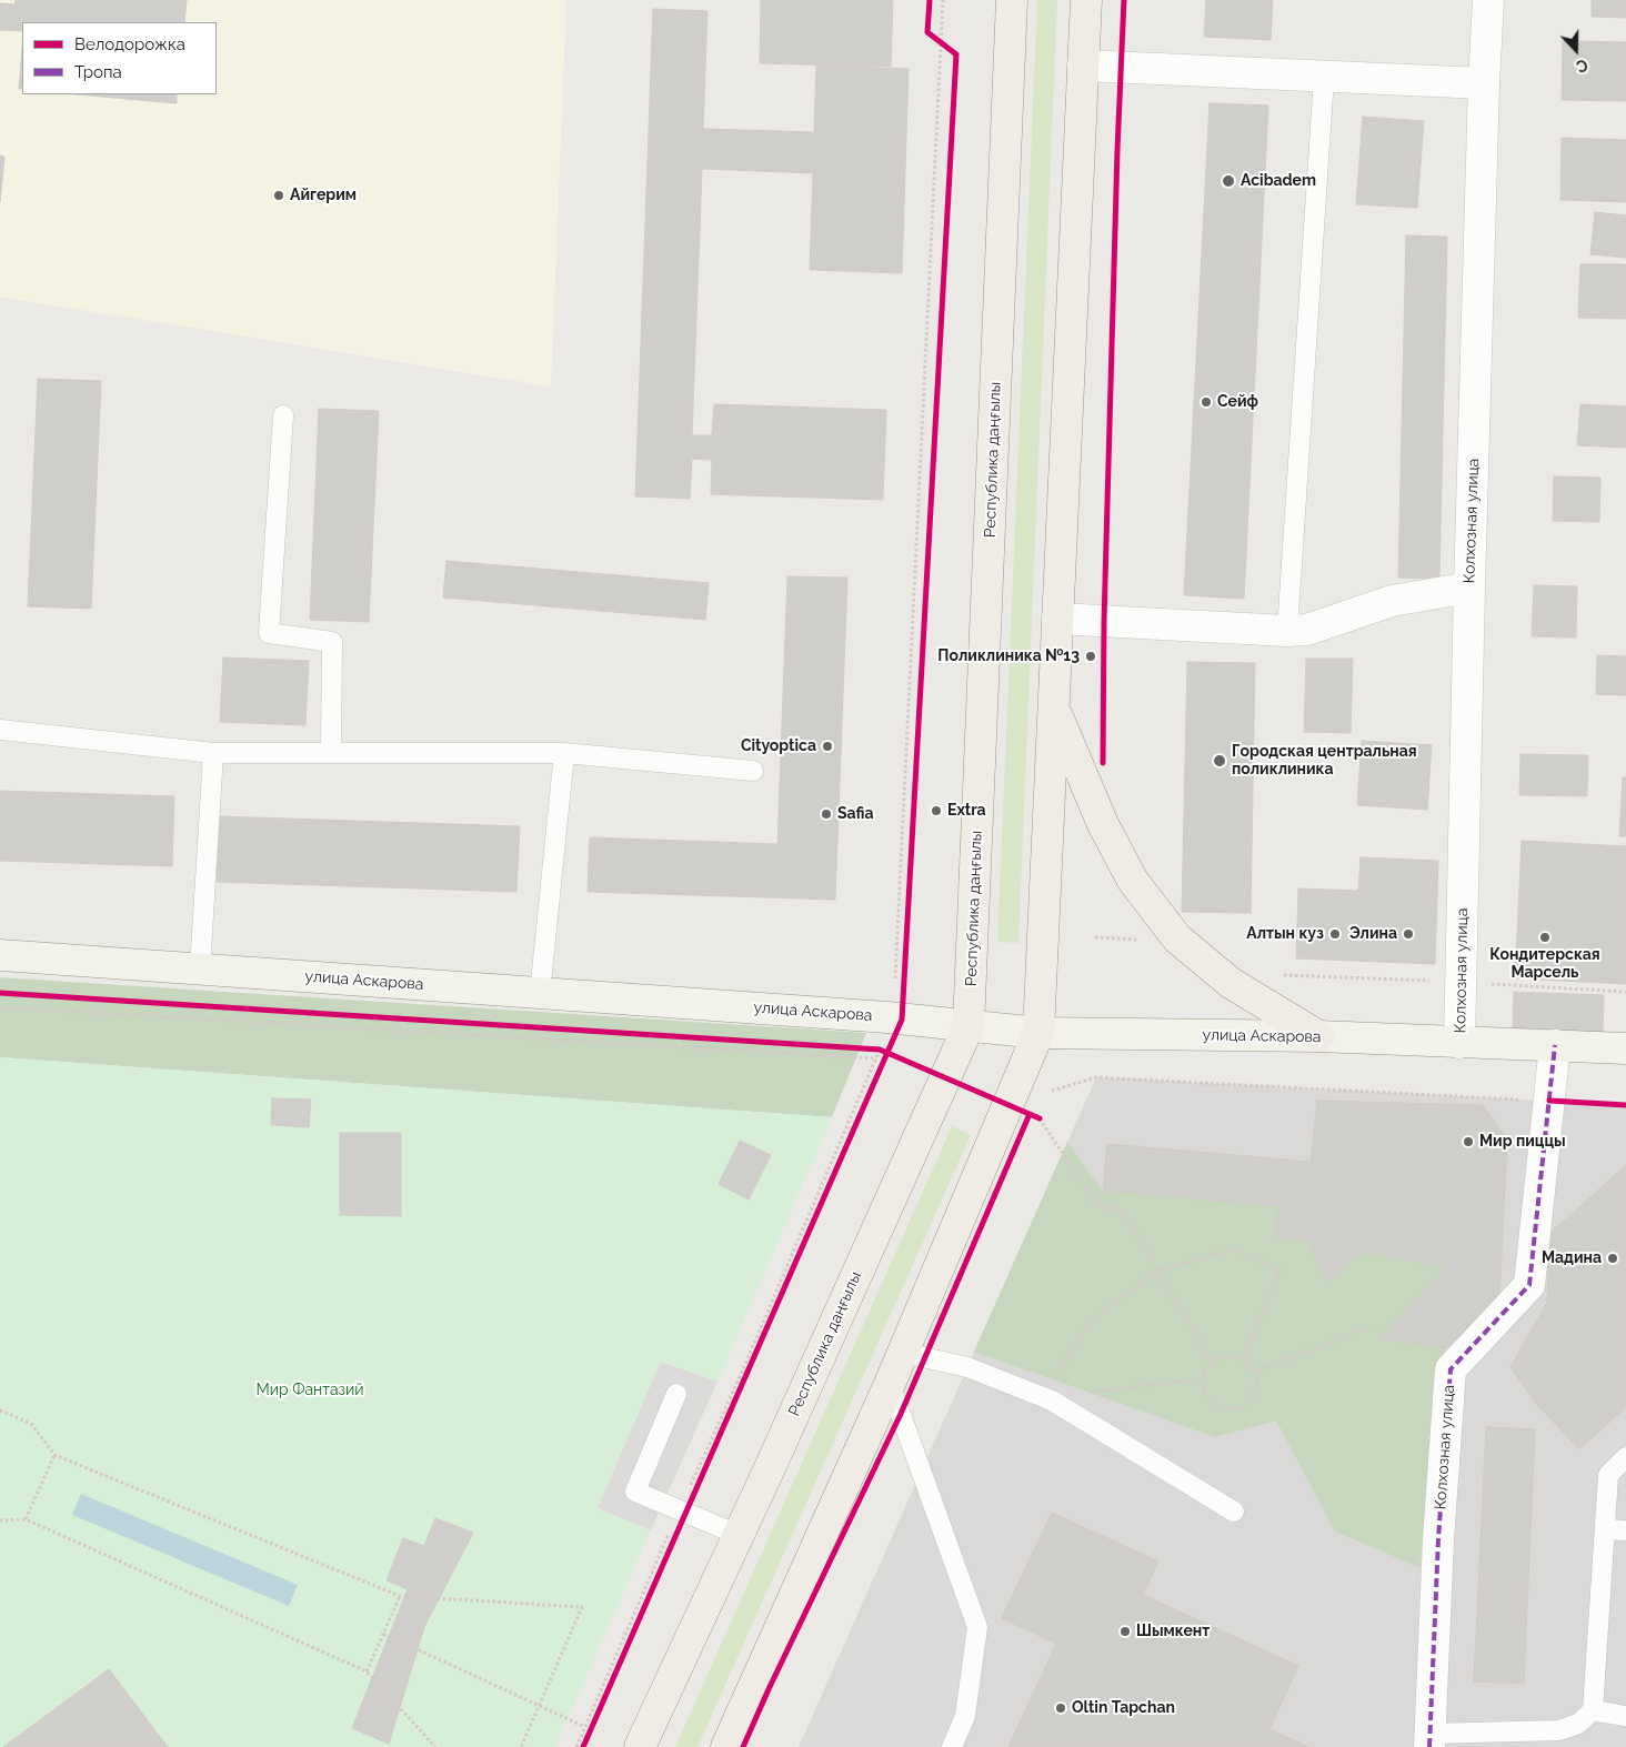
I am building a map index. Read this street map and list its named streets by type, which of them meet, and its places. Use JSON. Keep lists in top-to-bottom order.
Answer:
{
  "streets": {
    "main road": ["Республика даңғылы", "улица Аскарова"],
    "street": ["Колхозная улица"]
  },
  "crossings": [
    ["Республика даңғылы", "улица Аскарова"],
    ["Колхозная улица", "улица Аскарова"]
  ],
  "parks": ["Мир Фантазий"],
  "places": [
    "Acibadem",
    "Айгерим",
    "Сейф",
    "Поликлиника №13",
    "Cityoptica",
    "Городская центральная поликлиника",
    "Extra",
    "Safia",
    "Алтын куз",
    "Элина",
    "Кондитерская Марсель",
    "Мир пиццы",
    "Мадина",
    "Шымкент",
    "Oltin Tapchan"
  ],
  "legend": ["Велодорожка", "Тропа"],
  "north": "bottom"
}
